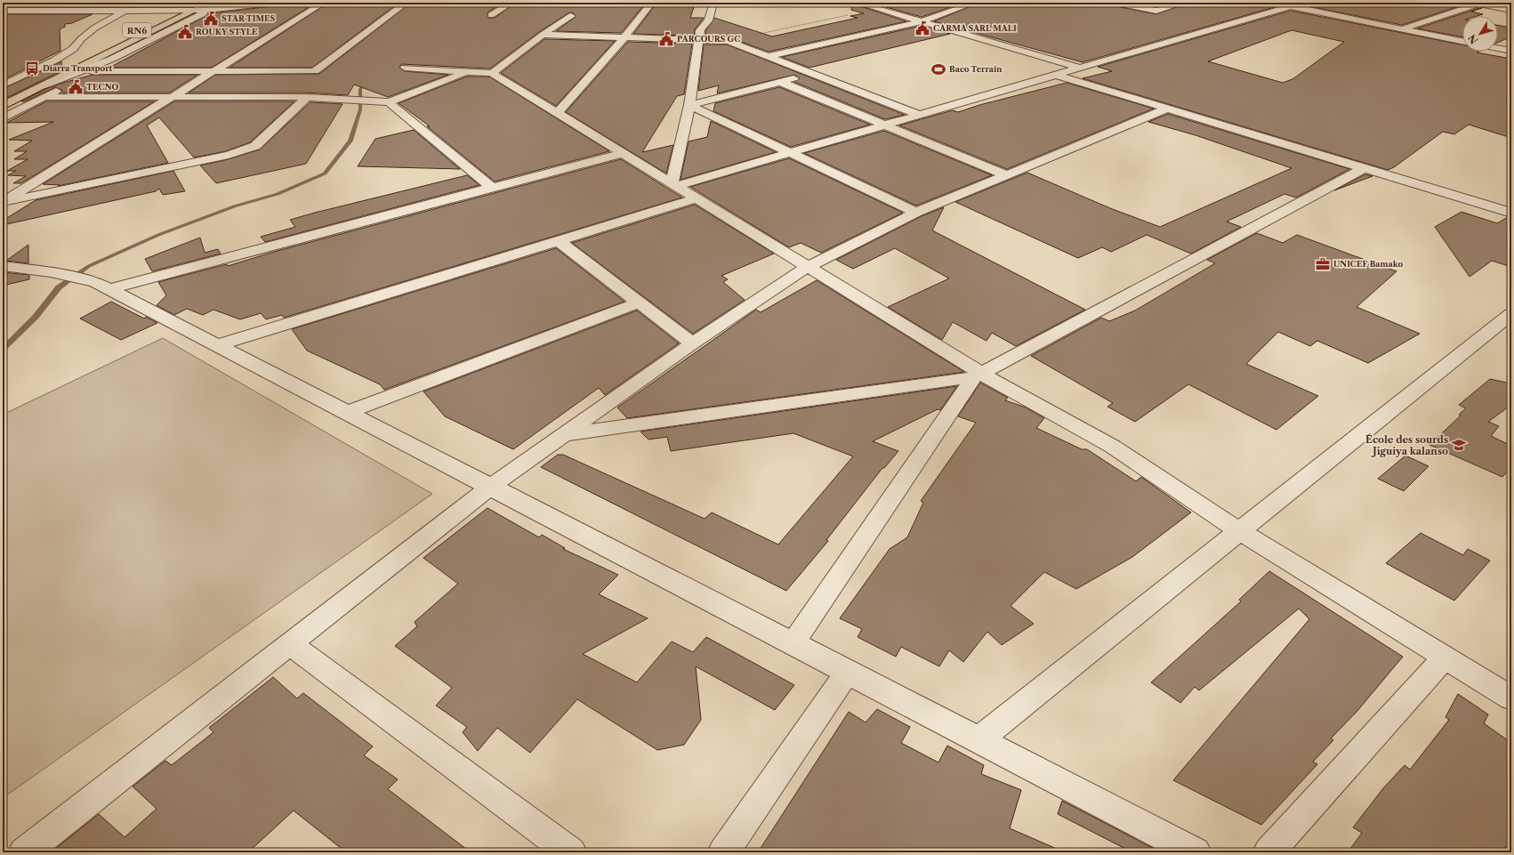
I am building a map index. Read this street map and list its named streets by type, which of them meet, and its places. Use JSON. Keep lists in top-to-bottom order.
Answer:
{
  "streets": {
    "highway": ["RN6"]
  },
  "places": {
    "public building": [
      "STAR TIMES",
      "CARMA SARL MALI",
      "ROUKY STYLE",
      "PARCOURS GC",
      "TECNO"
    ],
    "bus stop": ["Diarra Transport"],
    "sports": ["Baco Terrain"],
    "office": ["UNICEF Bamako"],
    "school or university": ["École des sourds Jiguiya kalanso"]
  },
  "north": "bottom left"
}
